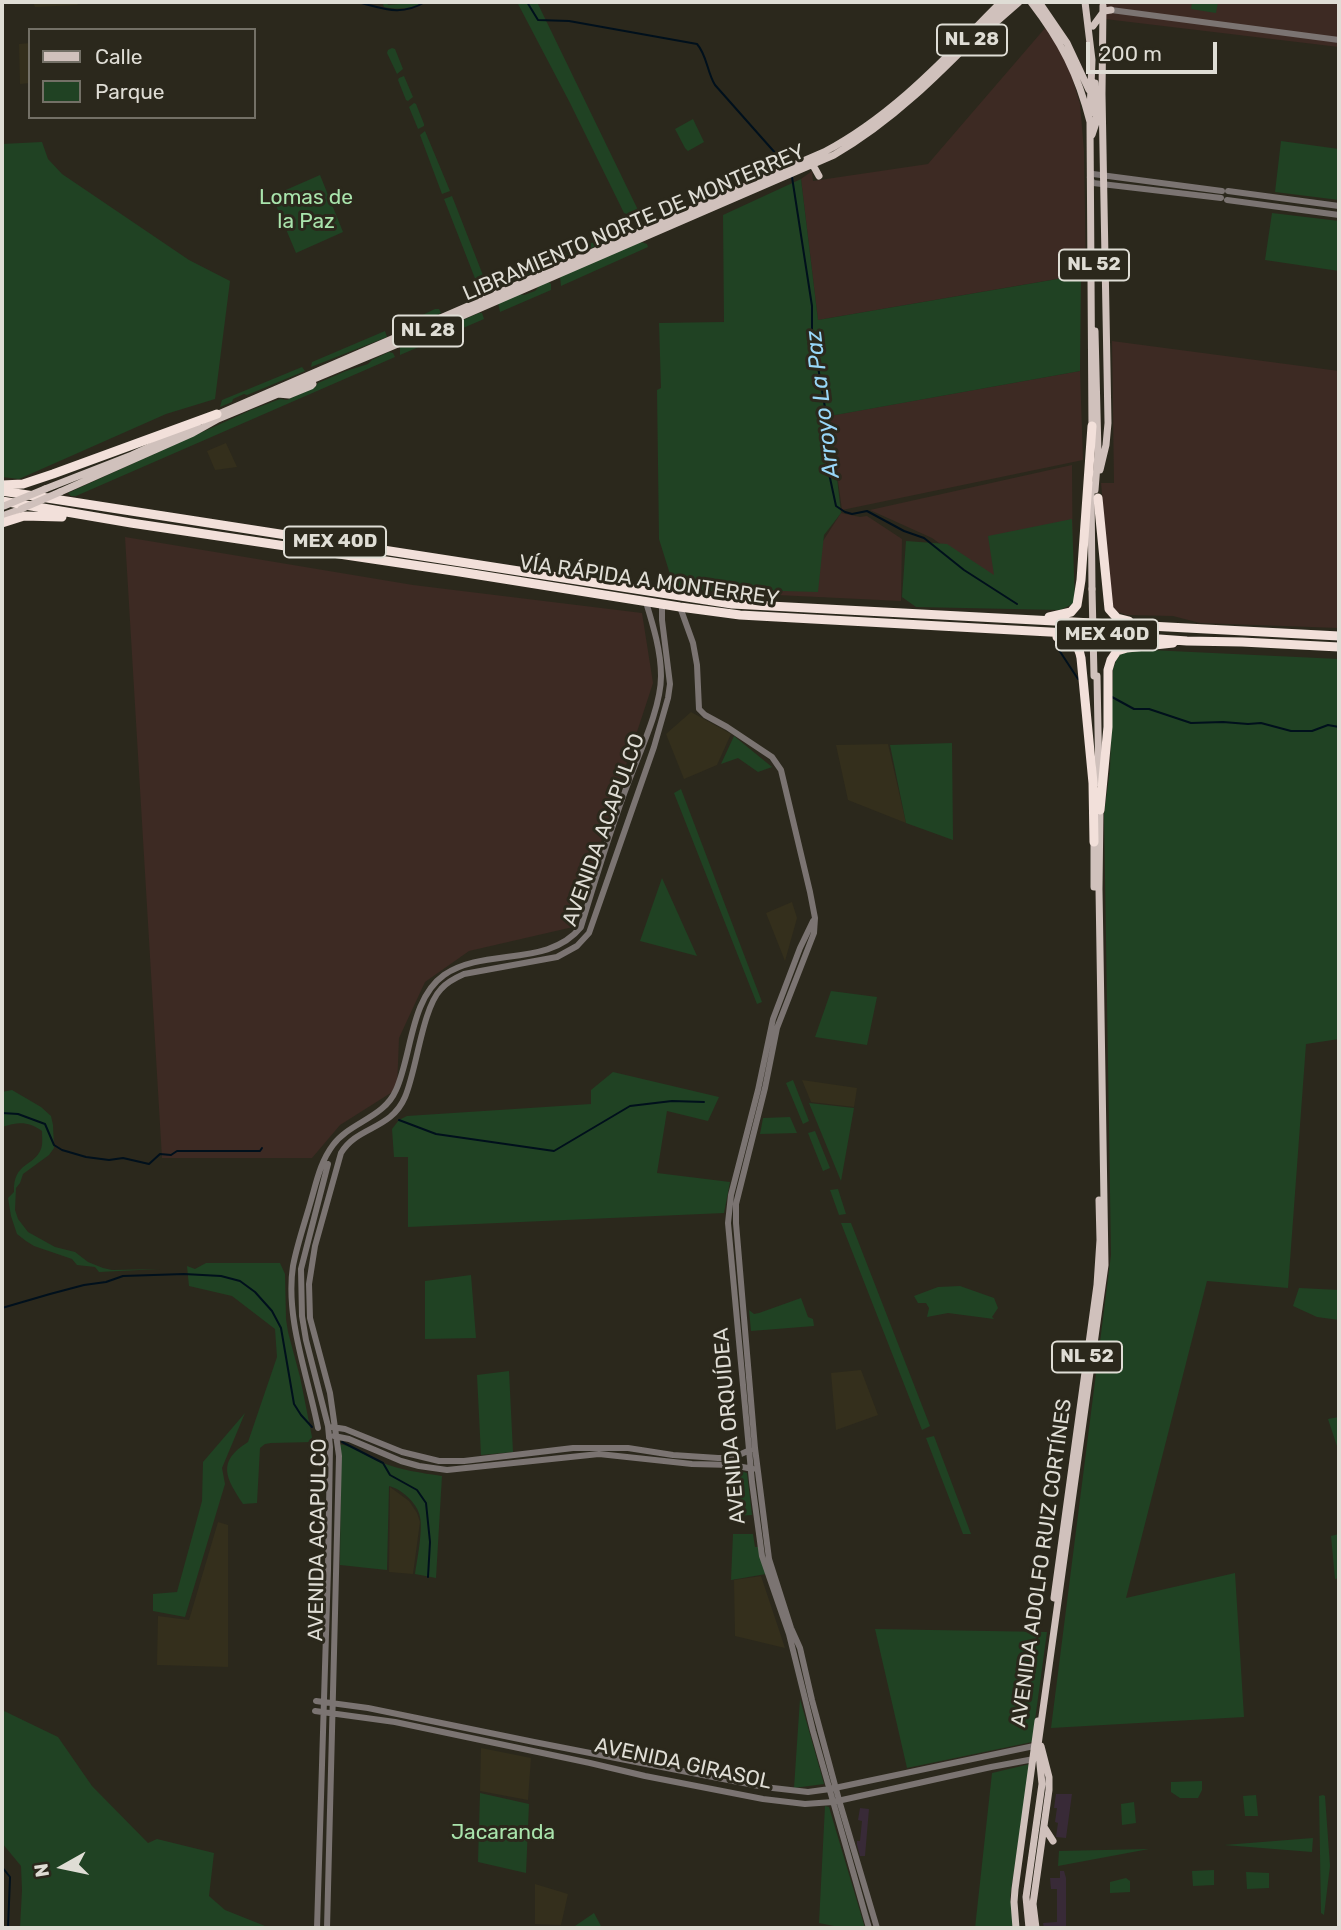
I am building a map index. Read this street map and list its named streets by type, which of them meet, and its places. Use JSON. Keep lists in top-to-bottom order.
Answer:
{
  "streets": {
    "highway": ["MEX 40D", "VÍA RÁPIDA A MONTERREY"],
    "main road": [
      "NL 28",
      "LIBRAMIENTO NORTE DE MONTERREY",
      "NL 52",
      "AVENIDA ADOLFO RUIZ CORTÍNES"
    ],
    "street": ["AVENIDA ACAPULCO", "AVENIDA ORQUÍDEA", "AVENIDA GIRASOL"]
  },
  "crossings": [
    ["LIBRAMIENTO NORTE DE MONTERREY", "VÍA RÁPIDA A MONTERREY"],
    ["NL 52", "AVENIDA ADOLFO RUIZ CORTÍNES"],
    ["VÍA RÁPIDA A MONTERREY", "AVENIDA ACAPULCO"],
    ["VÍA RÁPIDA A MONTERREY", "AVENIDA ORQUÍDEA"],
    ["AVENIDA ACAPULCO", "AVENIDA GIRASOL"],
    ["AVENIDA ORQUÍDEA", "AVENIDA GIRASOL"],
    ["AVENIDA ADOLFO RUIZ CORTÍNES", "AVENIDA GIRASOL"]
  ],
  "water": ["Arroyo La Paz"],
  "parks": ["Lomas de la Paz", "Jacaranda"],
  "legend": ["Calle", "Parque"],
  "scale_bar": "200 m",
  "north": "left"
}
